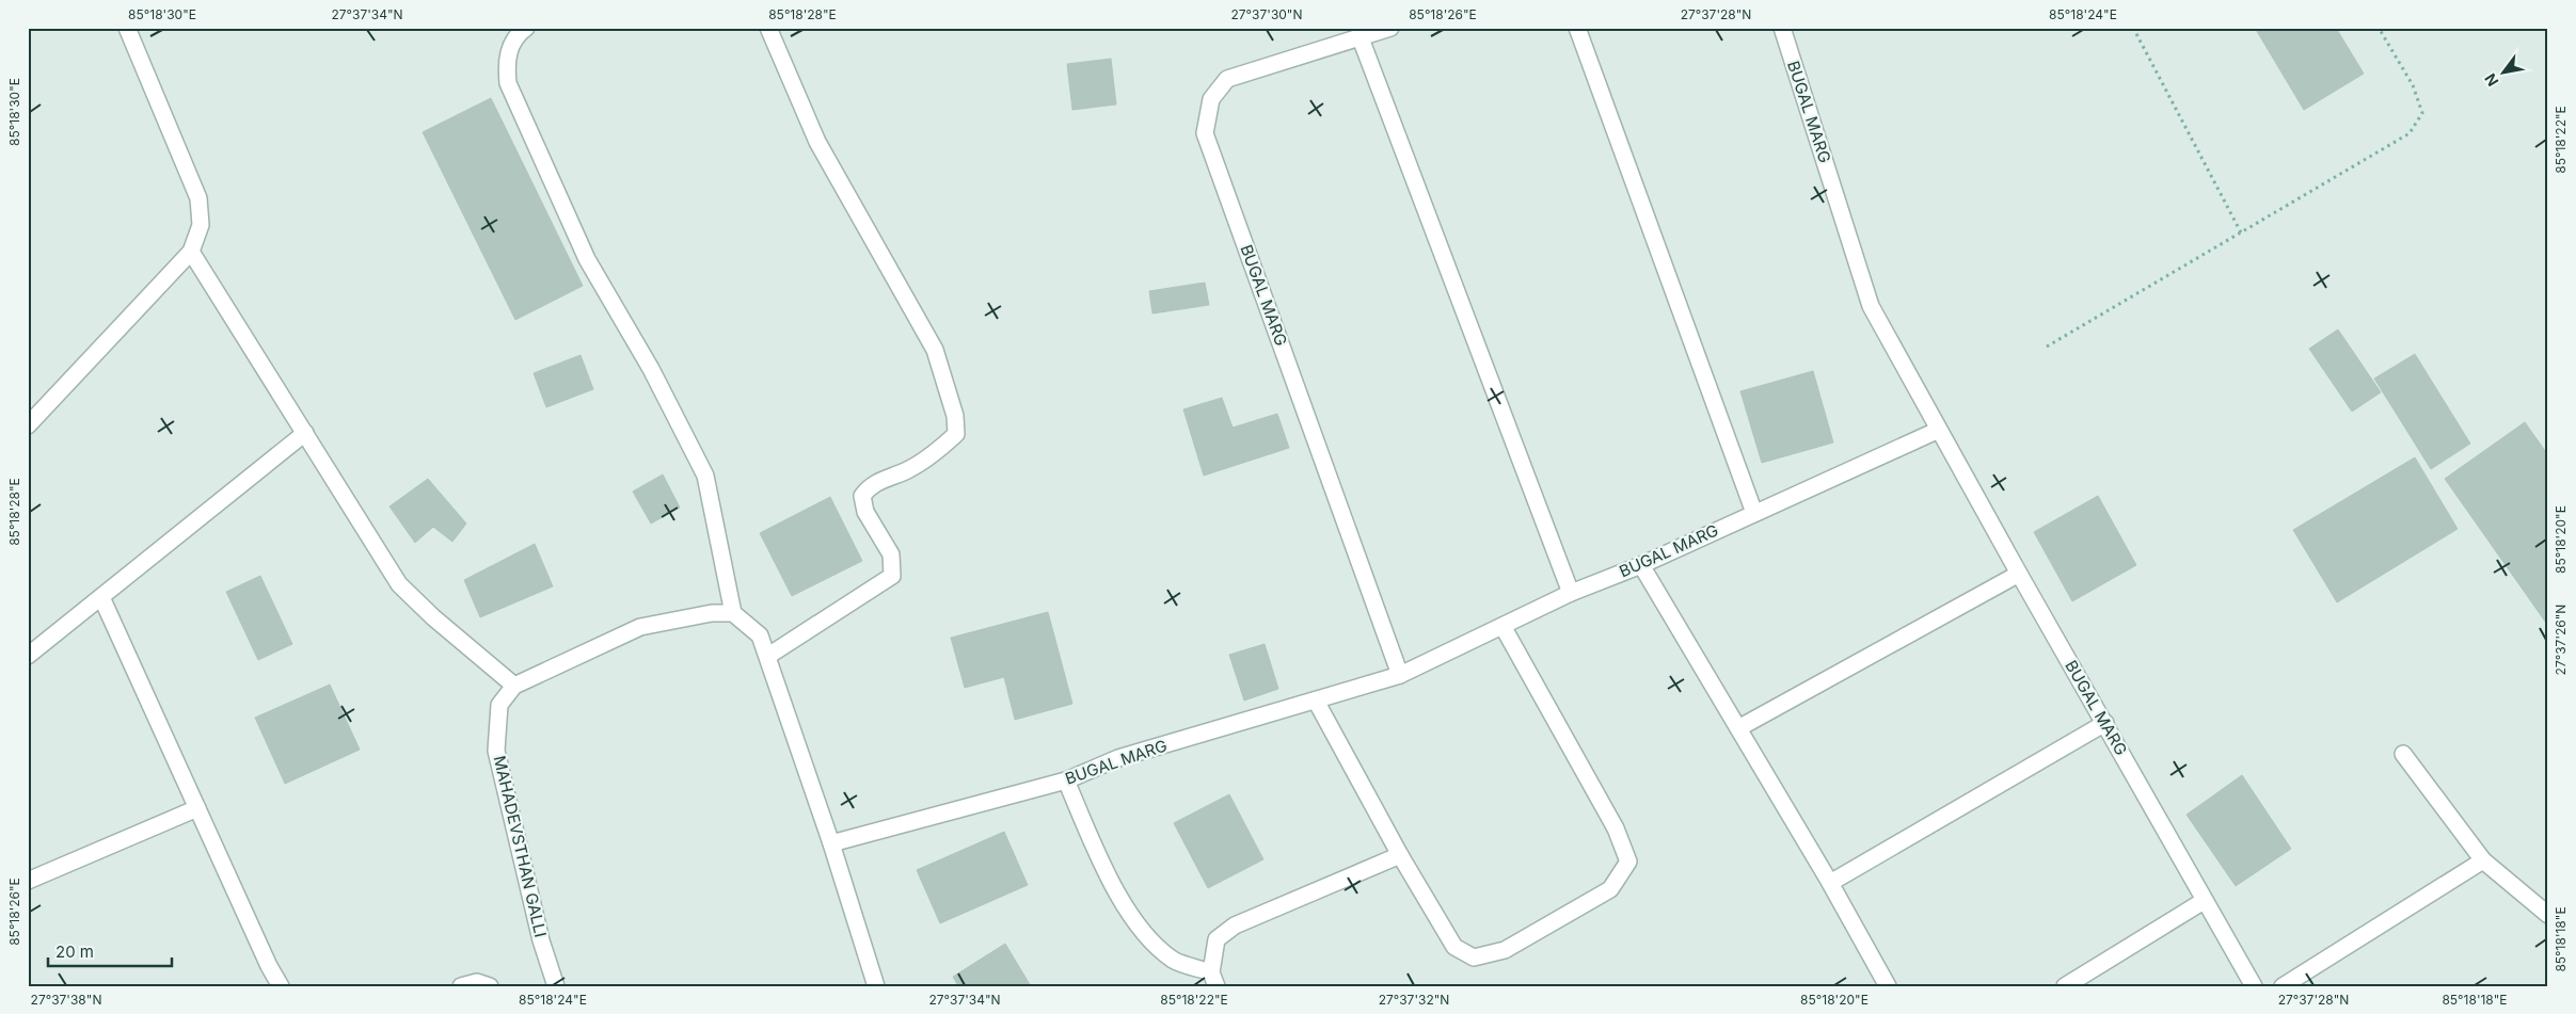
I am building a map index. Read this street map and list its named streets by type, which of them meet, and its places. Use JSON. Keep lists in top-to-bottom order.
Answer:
{
  "streets": {
    "street": ["BUGAL MARG", "MAHADEVSTHAN GALLI"]
  },
  "scale_bar": "20 m",
  "north": "bottom left",
  "coordinates": [
    "85°18'30\"E",
    "27°37'34\"N",
    "85°18'28\"E",
    "27°37'30\"N",
    "85°18'26\"E",
    "27°37'28\"N",
    "85°18'24\"E",
    "85°18'22\"E",
    "85°18'20\"E",
    "27°37'26\"N",
    "85°18'18\"E",
    "27°37'38\"N",
    "27°37'32\"N"
  ]
}
